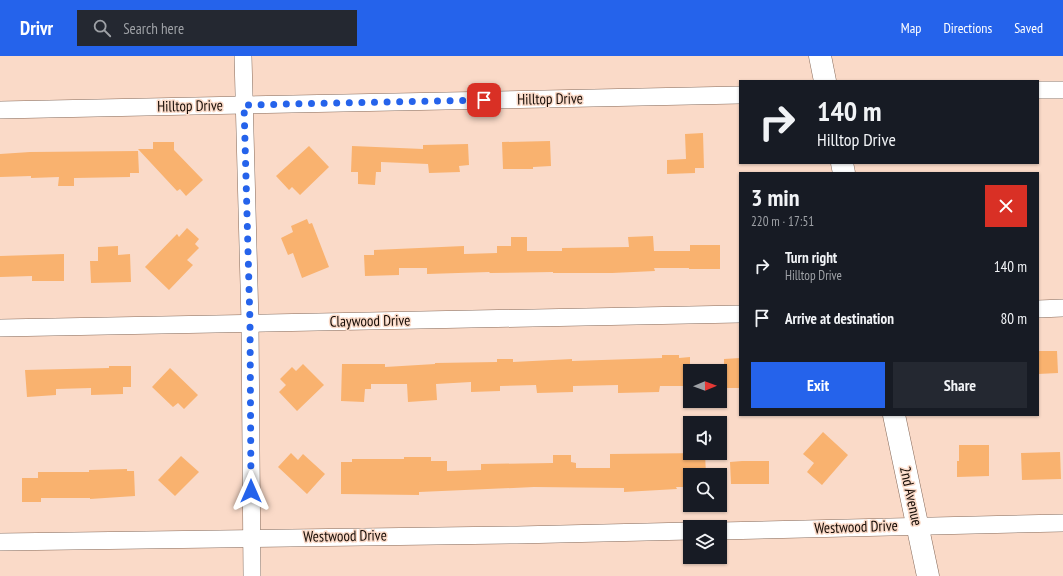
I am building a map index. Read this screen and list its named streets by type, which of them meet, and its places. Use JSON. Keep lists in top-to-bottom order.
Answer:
{
  "streets": {
    "street": [
      "Hilltop Drive",
      "Claywood Drive",
      "2nd Avenue",
      "Westwood Drive"
    ]
  },
  "crossings": [
    ["2nd Avenue", "Westwood Drive"]
  ],
  "north": "right",
  "page": {
    "header": "Drivr",
    "search": "Search here",
    "nav": ["Map", "Directions", "Saved"],
    "turn": ["140 m", "Hilltop Drive"],
    "heading": ["3 min", "220 m · 17:51"],
    "list": [
      {
        "name": "Turn right",
        "note": "Hilltop Drive",
        "value": "140 m"
      },
      {
        "name": "Arrive at destination",
        "value": "80 m"
      }
    ],
    "buttons": ["Exit", "Share"]
  }
}
